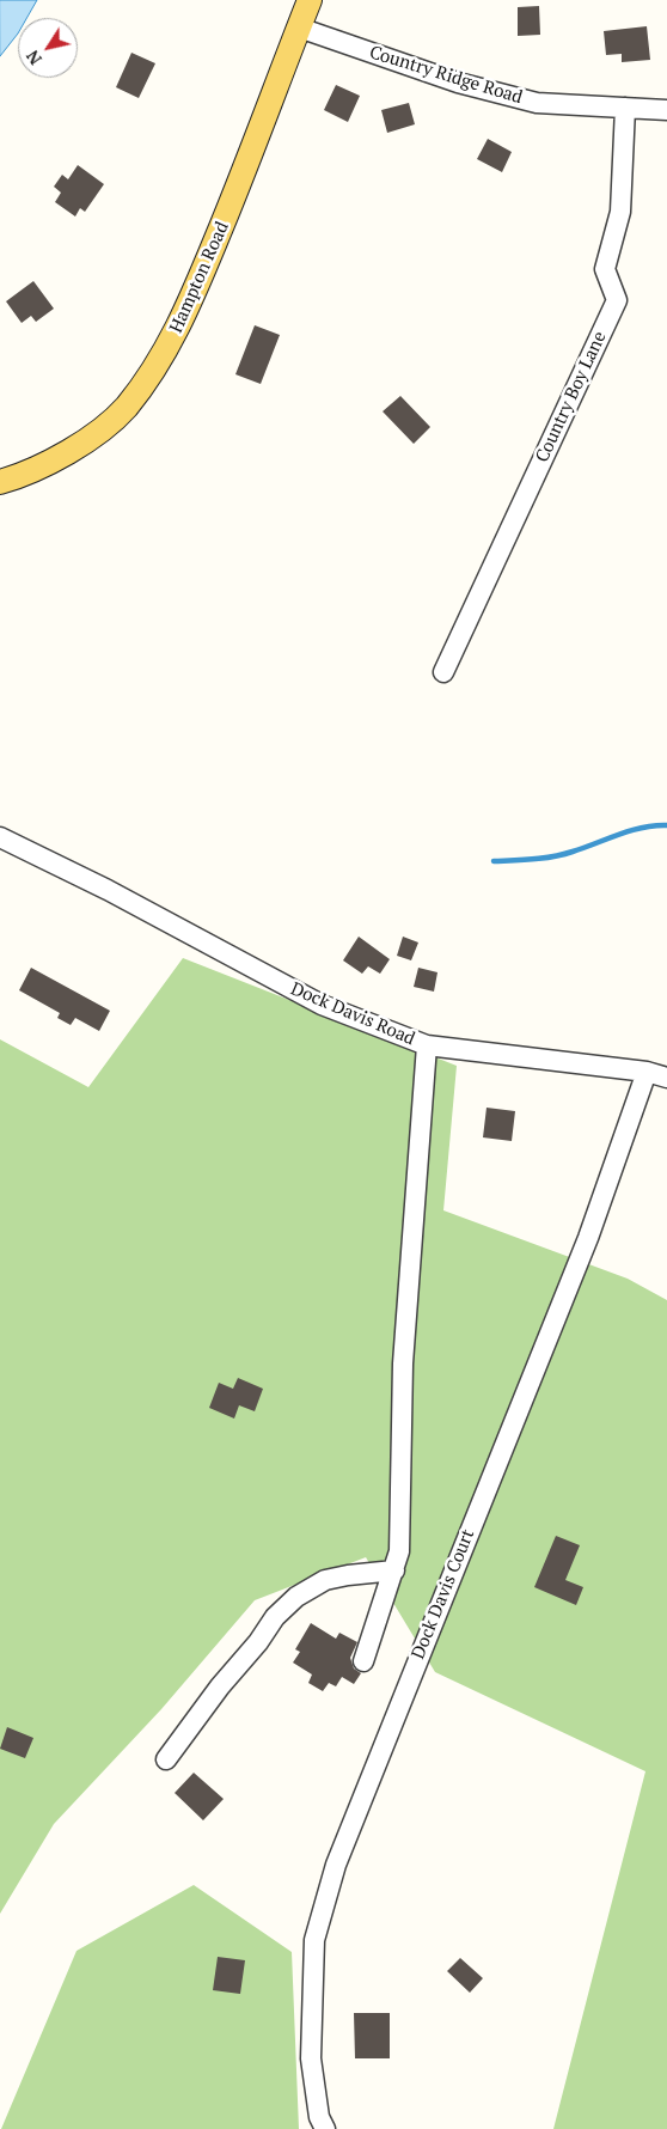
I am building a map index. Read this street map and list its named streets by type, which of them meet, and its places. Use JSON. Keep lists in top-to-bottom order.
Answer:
{
  "streets": {
    "main road": ["Hampton Road"],
    "street": [
      "Country Ridge Road",
      "Country Boy Lane",
      "Dock Davis Road",
      "Dock Davis Court"
    ]
  },
  "crossings": [
    ["Country Ridge Road", "Hampton Road"],
    ["Country Ridge Road", "Country Boy Lane"],
    ["Dock Davis Road", "Dock Davis Court"]
  ],
  "north": "bottom left"
}
